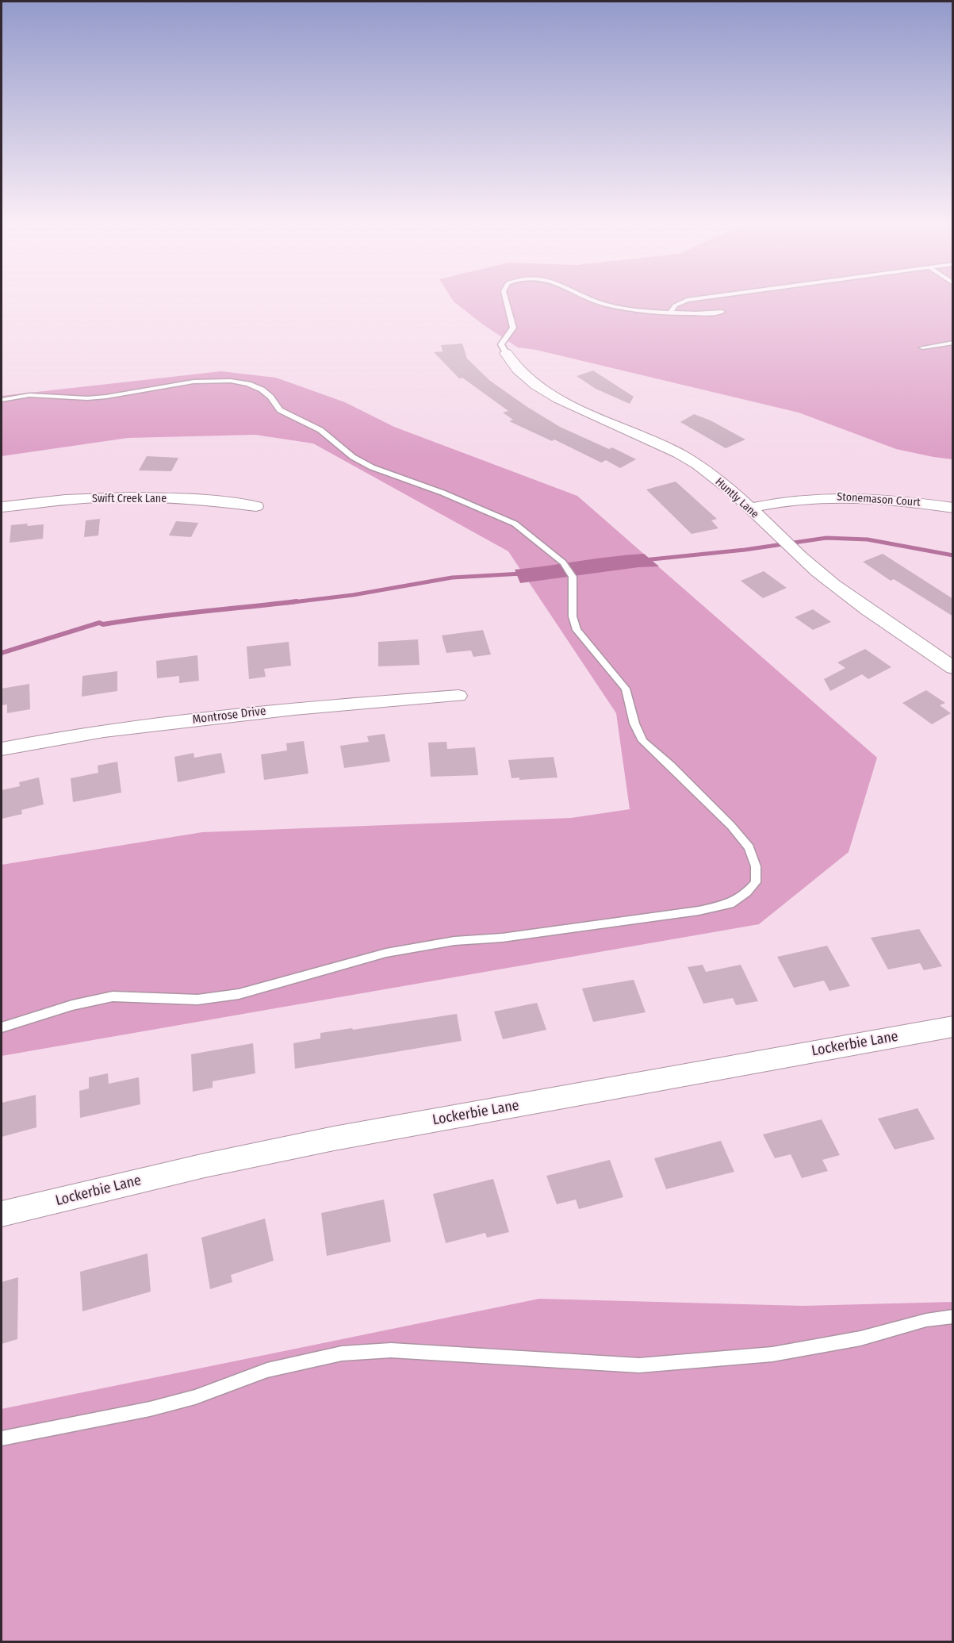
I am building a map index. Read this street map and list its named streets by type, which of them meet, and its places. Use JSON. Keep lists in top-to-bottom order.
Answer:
{
  "streets": {
    "street": [
      "Huntly Lane",
      "Swift Creek Lane",
      "Stonemason Court",
      "Montrose Drive",
      "Lockerbie Lane"
    ]
  },
  "crossings": [
    ["Huntly Lane", "Stonemason Court"]
  ]
}
